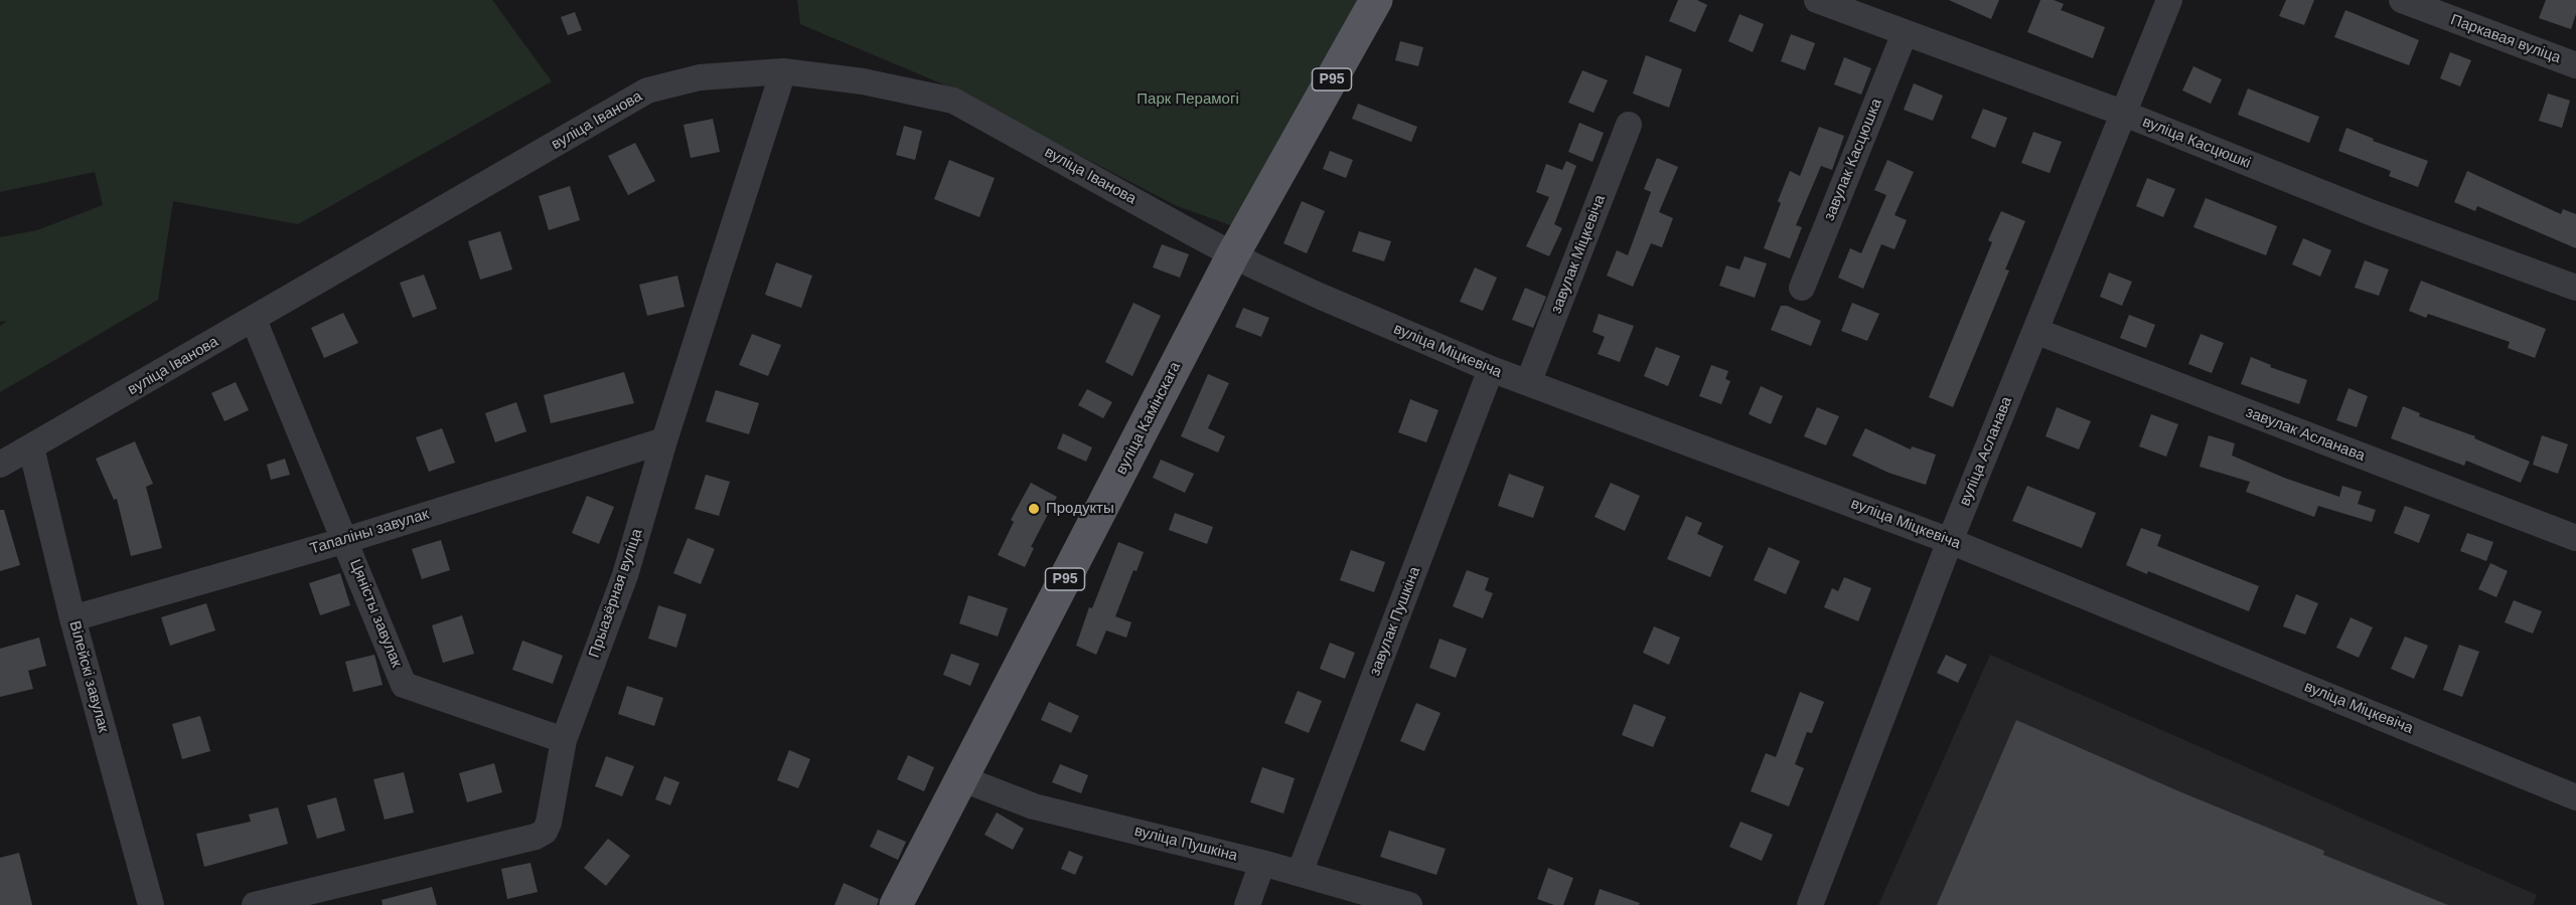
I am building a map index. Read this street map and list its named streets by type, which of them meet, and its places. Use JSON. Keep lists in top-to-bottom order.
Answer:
{
  "streets": {
    "main road": ["Р95", "вуліца Камінскага"],
    "street": [
      "Паркавая вуліца",
      "вуліца Іванова",
      "вуліца Касцюшкі",
      "завулак Касцюшка",
      "завулак Міцкевіча",
      "вуліца Міцкевіча",
      "завулак Асланава",
      "вуліца Асланава",
      "Тапаліны завулак",
      "Прыазёрная вуліца",
      "Цяністы завулак",
      "завулак Пушкіна",
      "Вілейскі завулак",
      "вуліца Пушкіна"
    ]
  },
  "crossings": [
    ["вуліца Іванова", "вуліца Міцкевіча"],
    ["вуліца Іванова", "вуліца Камінскага"],
    ["вуліца Іванова", "Прыазёрная вуліца"],
    ["вуліца Іванова", "Цяністы завулак"],
    ["вуліца Іванова", "Вілейскі завулак"],
    ["вуліца Касцюшкі", "завулак Касцюшка"],
    ["вуліца Касцюшкі", "вуліца Асланава"],
    ["завулак Міцкевіча", "вуліца Міцкевіча"],
    ["вуліца Міцкевіча", "вуліца Камінскага"],
    ["вуліца Міцкевіча", "вуліца Асланава"],
    ["вуліца Міцкевіча", "завулак Пушкіна"],
    ["вуліца Камінскага", "вуліца Пушкіна"],
    ["завулак Асланава", "вуліца Асланава"],
    ["Тапаліны завулак", "Прыазёрная вуліца"],
    ["Тапаліны завулак", "Цяністы завулак"],
    ["Тапаліны завулак", "Вілейскі завулак"],
    ["Прыазёрная вуліца", "Цяністы завулак"],
    ["завулак Пушкіна", "вуліца Пушкіна"]
  ],
  "parks": ["Парк Перамогі"],
  "places": ["Продукты"]
}
